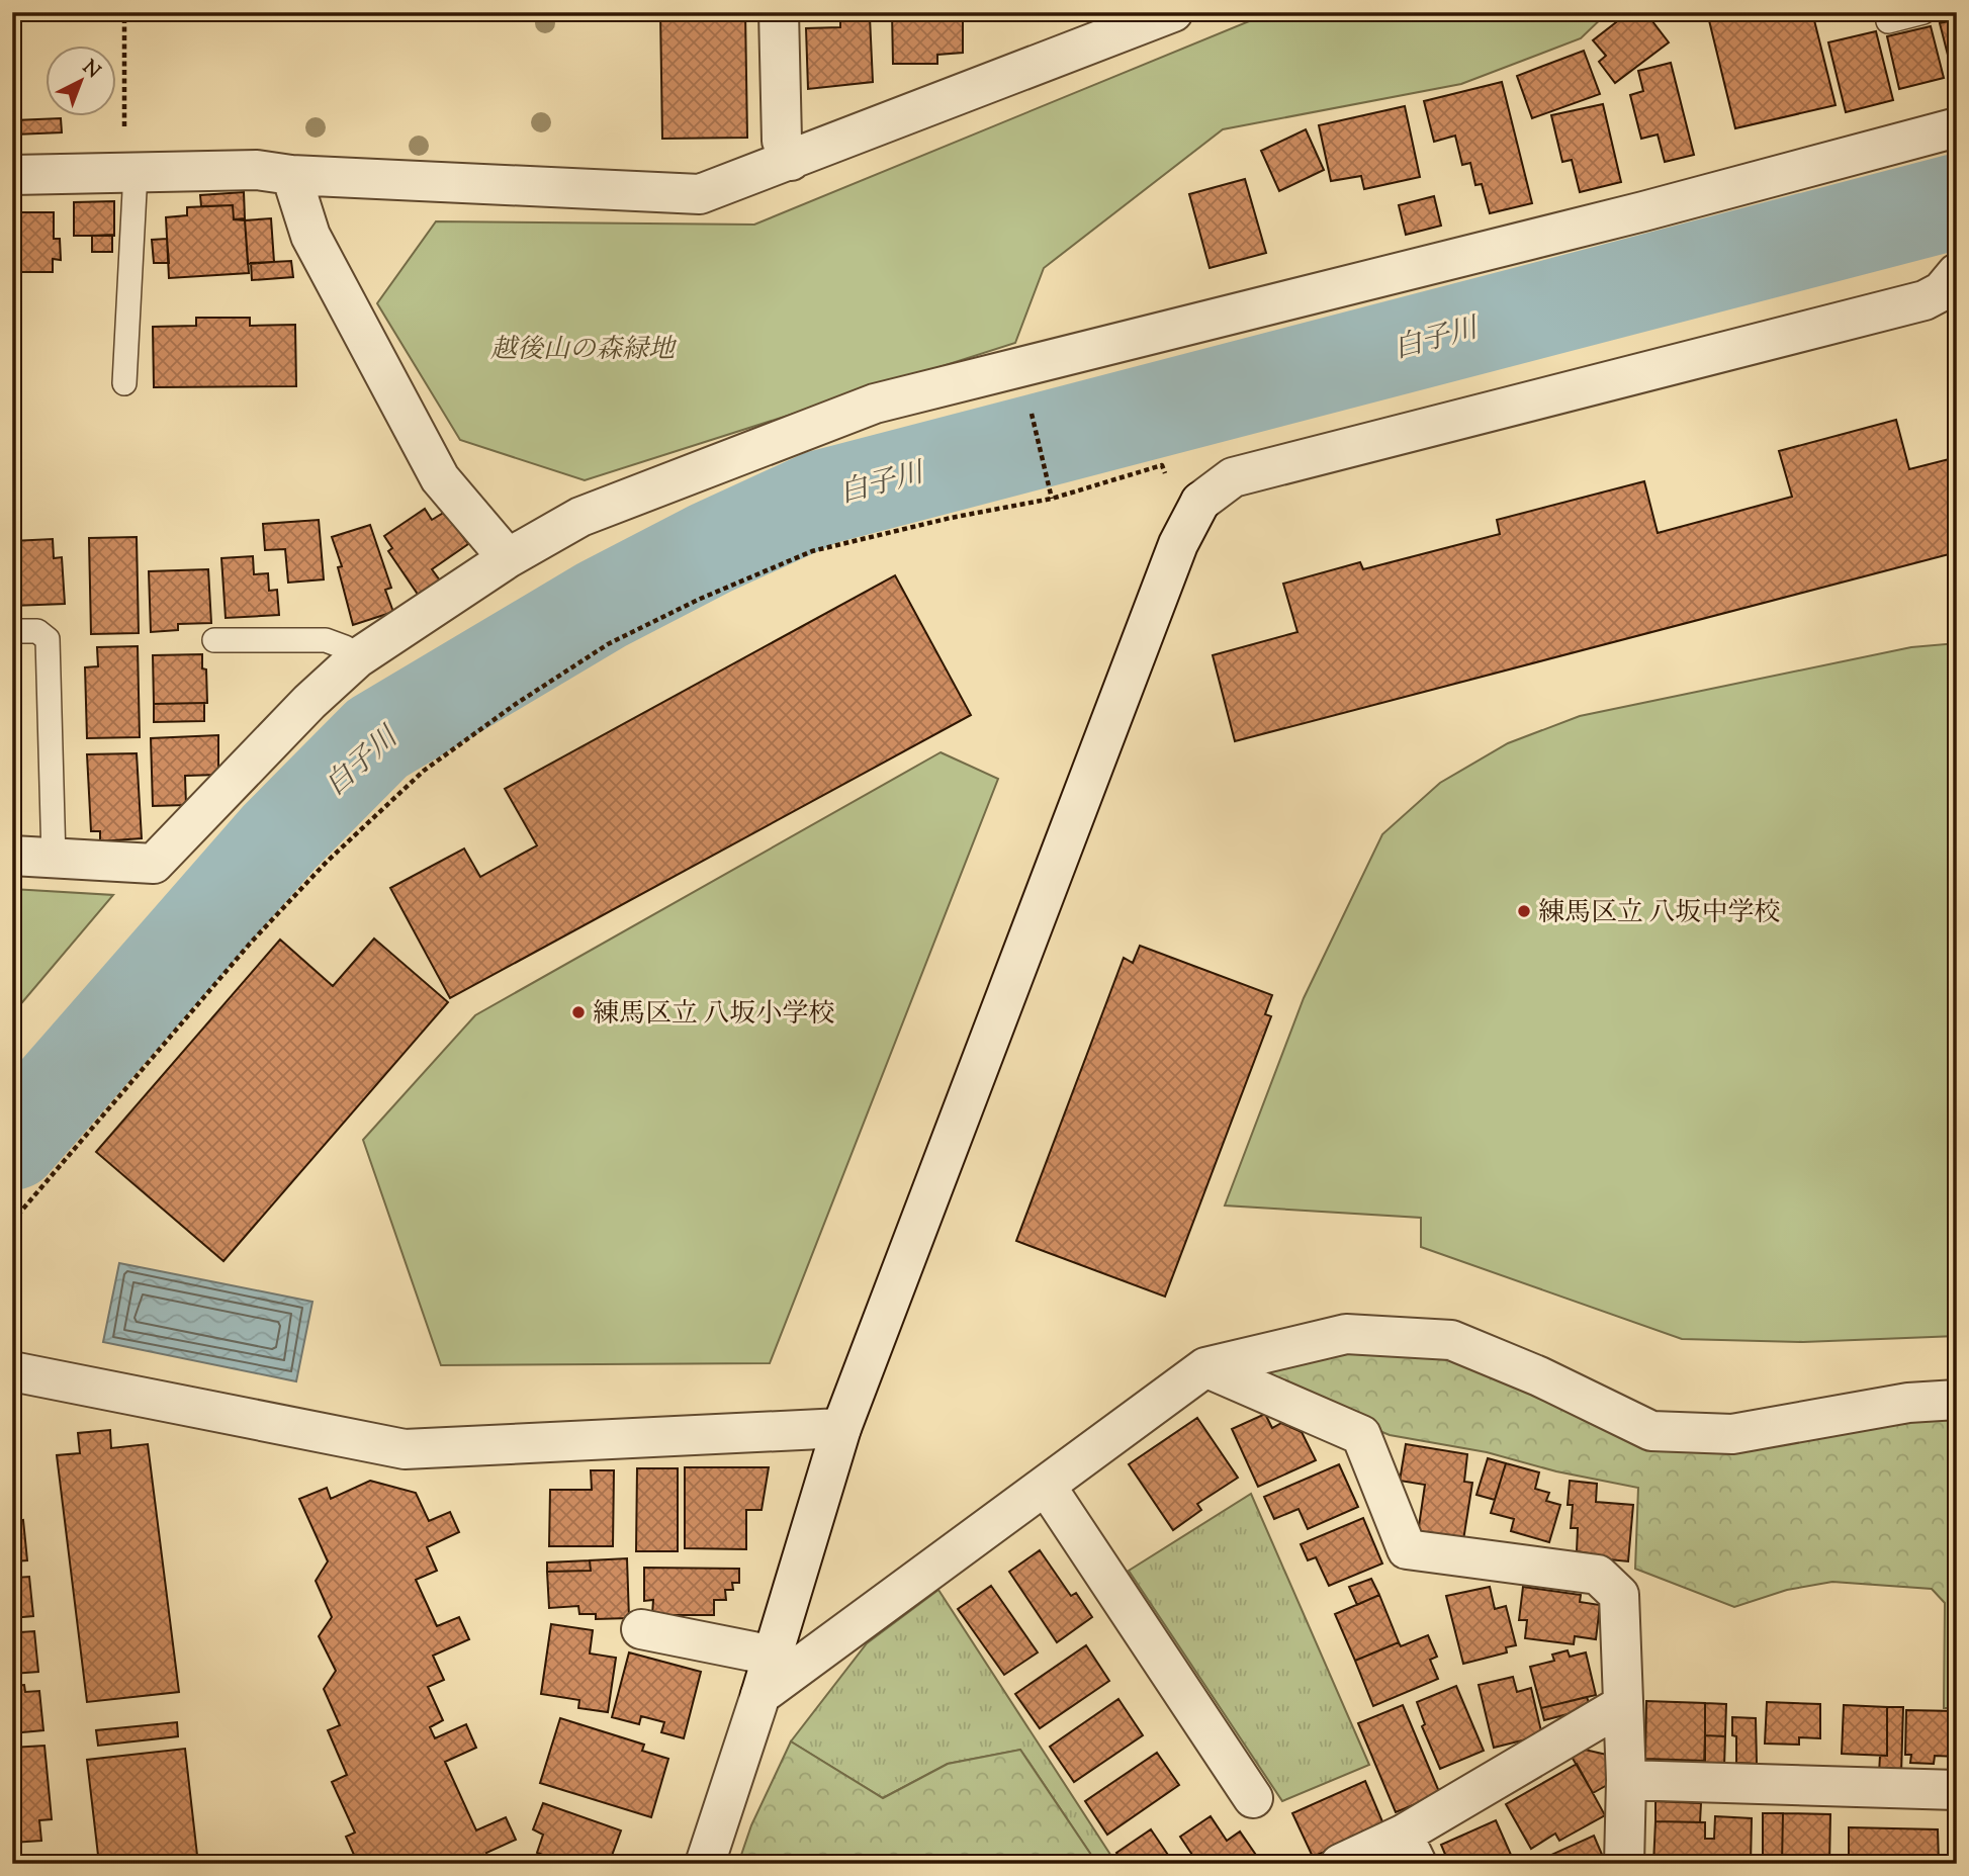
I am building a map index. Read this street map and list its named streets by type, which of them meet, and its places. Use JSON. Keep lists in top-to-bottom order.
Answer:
{
  "water": ["白子川"],
  "parks": ["越後山の森緑地"],
  "places": ["練馬区立 八坂中学校", "練馬区立 八坂小学校"],
  "north": "top right"
}
